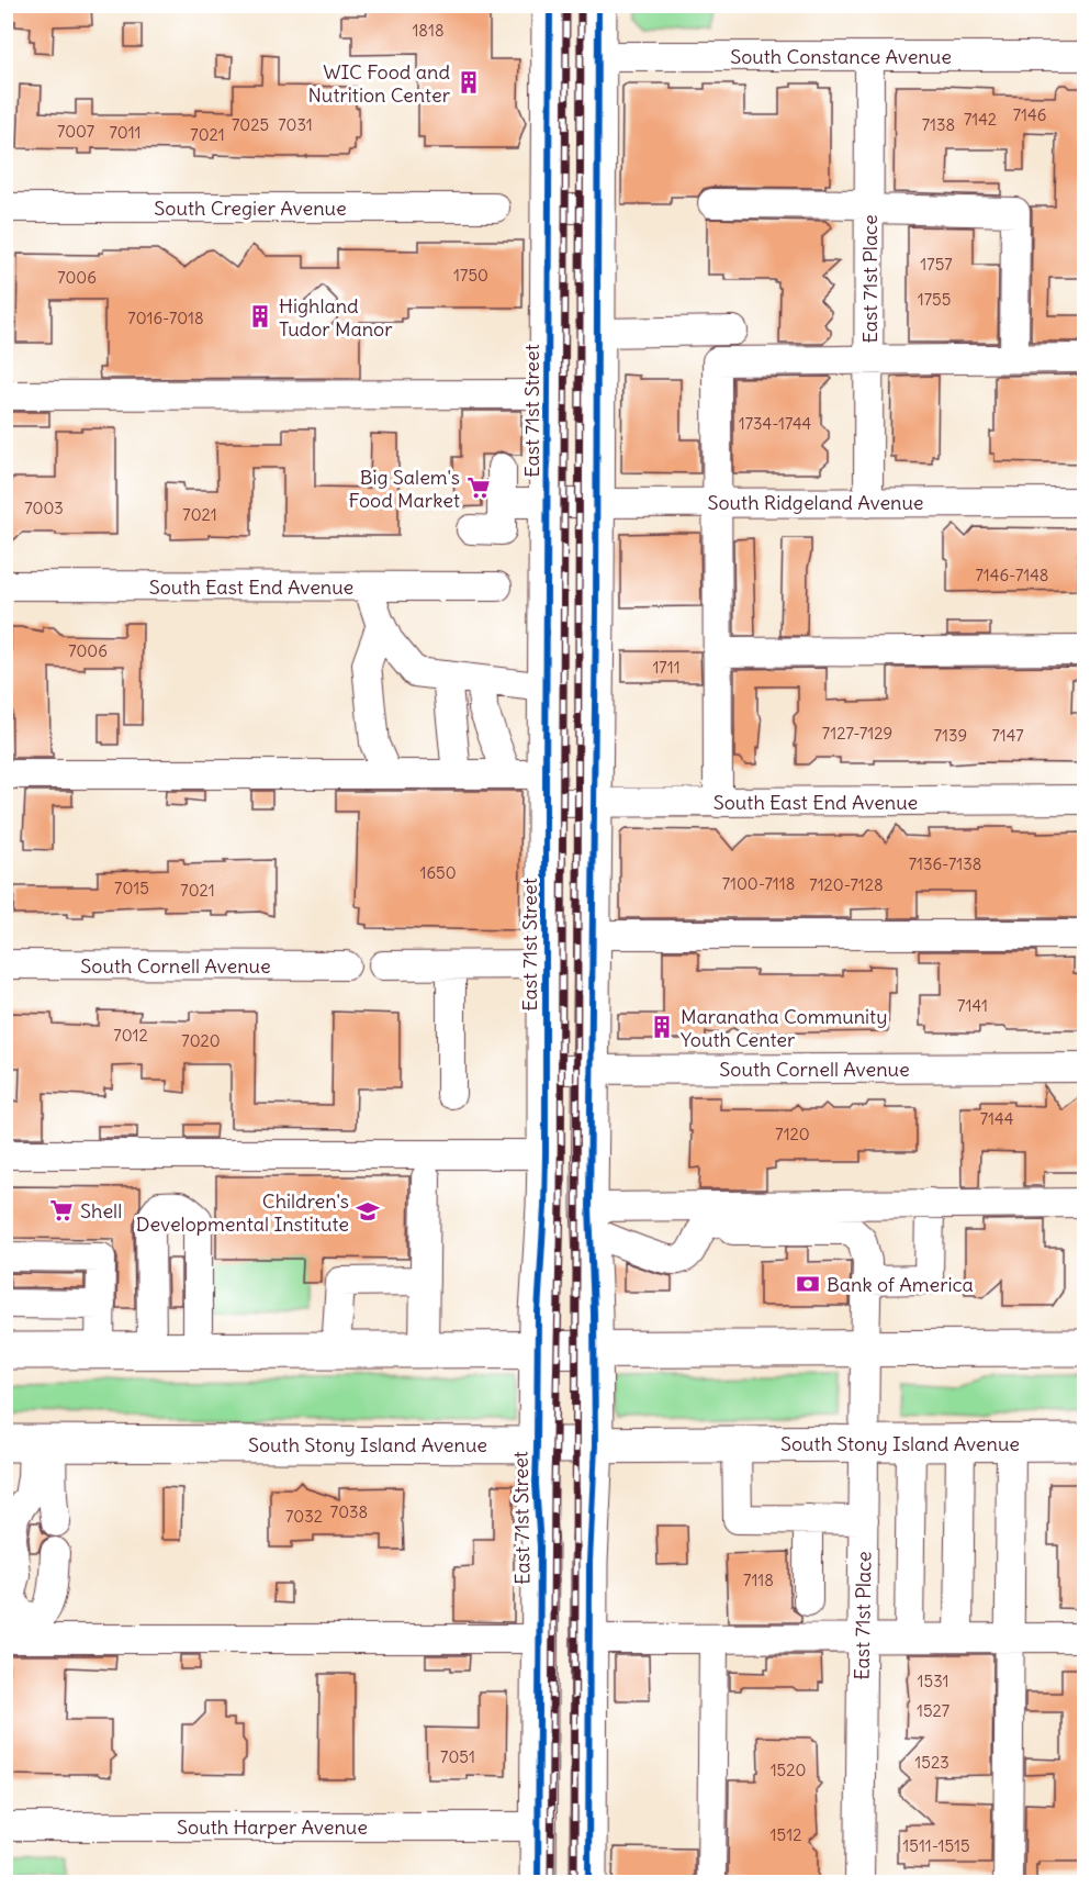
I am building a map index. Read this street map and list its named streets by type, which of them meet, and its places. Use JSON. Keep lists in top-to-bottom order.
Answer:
{
  "streets": {
    "main road": ["East 71st Street", "South Stony Island Avenue"],
    "street": [
      "South Constance Avenue",
      "South Cregier Avenue",
      "East 71st Place",
      "South Ridgeland Avenue",
      "South East End Avenue",
      "South Cornell Avenue",
      "South Harper Avenue"
    ]
  },
  "crossings": [
    ["South Constance Avenue", "East 71st Place"],
    ["East 71st Place", "South Ridgeland Avenue"],
    ["East 71st Place", "South Stony Island Avenue"],
    ["East 71st Street", "South Ridgeland Avenue"],
    ["East 71st Street", "South East End Avenue"],
    ["East 71st Street", "South Cornell Avenue"],
    ["East 71st Street", "South Stony Island Avenue"],
    ["East 71st Street", "South Harper Avenue"]
  ],
  "places": {
    "building": ["WIC Food and Nutrition Center", "Highland Tudor Manor", "Maranatha Community Youth Center"],
    "supermarket": ["Big Salem's Food Market", "Shell"],
    "school or university": ["Children's Developmental Institute"],
    "bank": ["Bank of America"]
  },
  "house_numbers": [
    "1818",
    "7146",
    "7142",
    "7025",
    "7031",
    "7138",
    "7007",
    "7011",
    "7021",
    "1757",
    "1750",
    "7006",
    "1755",
    "7016-7018",
    "1734-1744",
    "7003",
    "7021",
    "7146-7148",
    "7006",
    "1711",
    "7127-7129",
    "7139",
    "7147",
    "7136-7138",
    "1650",
    "7100-7118",
    "7120-7128",
    "7015",
    "7021",
    "7141",
    "7012",
    "7020",
    "7144",
    "7120",
    "7038",
    "7032",
    "7118",
    "1531",
    "1527",
    "7051",
    "1523",
    "1520",
    "1512",
    "1511-1515"
  ]
}
